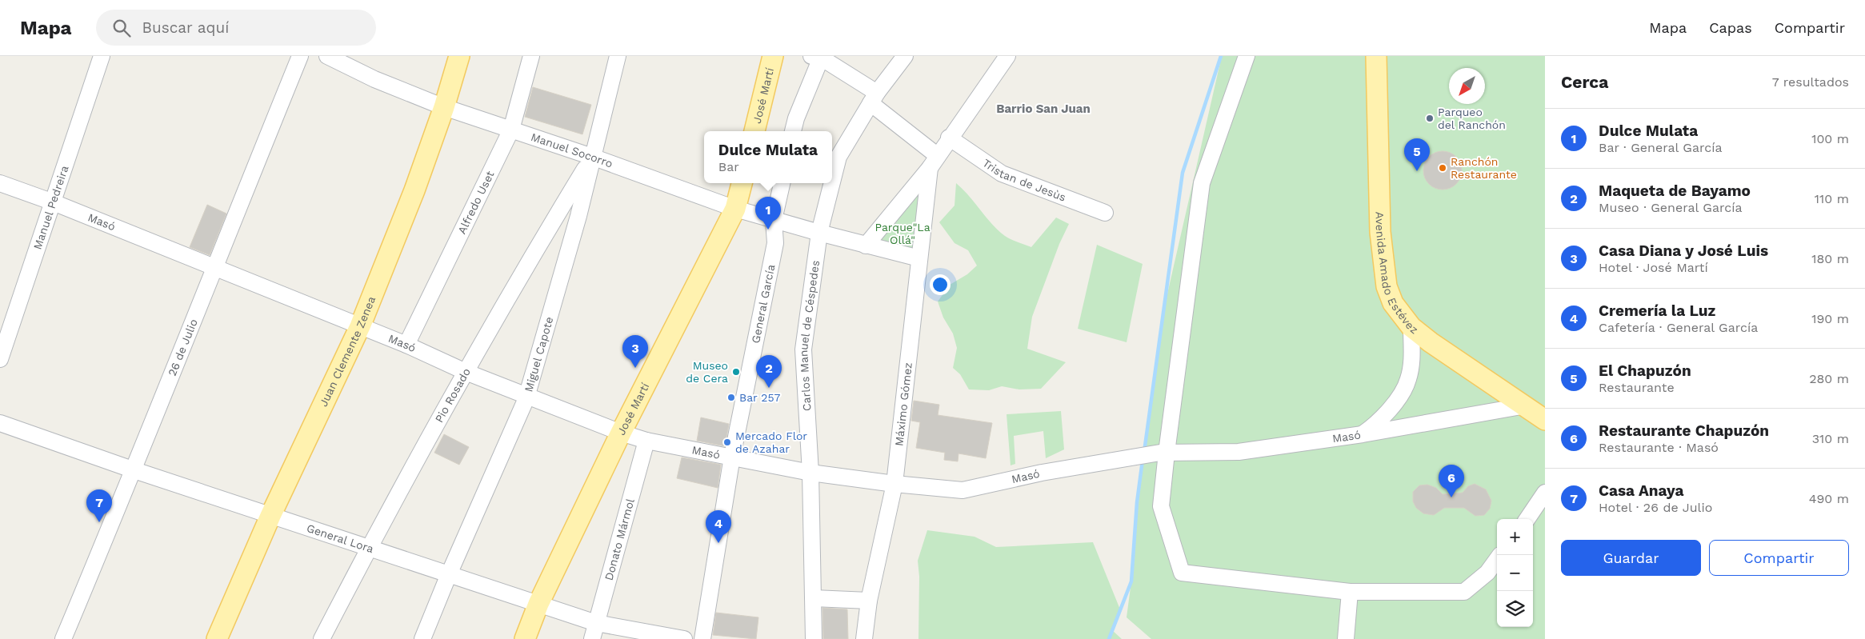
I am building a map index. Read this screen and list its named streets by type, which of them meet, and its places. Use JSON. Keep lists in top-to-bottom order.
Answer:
{
  "streets": {
    "main road": ["José Martí", "Avenida Amado Estévez", "Juan Clemente Zenea"],
    "street": [
      "Manuel Socorro",
      "Tristan de Jesùs",
      "Alfredo Uset",
      "Manuel Pedreira",
      "Masó",
      "General García",
      "Carlos Manuel de Céspedes",
      "26 de Julio",
      "Miguel Capote",
      "Pio Rosado",
      "Máximo Gómez",
      "General Lora",
      "Donato Mármol"
    ]
  },
  "crossings": [
    ["José Martí", "Manuel Socorro"],
    ["José Martí", "Masó"],
    ["José Martí", "General Lora"],
    ["Manuel Socorro", "Alfredo Uset"],
    ["Manuel Socorro", "General García"],
    ["Manuel Socorro", "Carlos Manuel de Céspedes"],
    ["Manuel Socorro", "Juan Clemente Zenea"],
    ["Manuel Socorro", "Miguel Capote"],
    ["Manuel Socorro", "Pio Rosado"],
    ["Manuel Socorro", "Máximo Gómez"],
    ["Tristan de Jesùs", "Máximo Gómez"],
    ["Alfredo Uset", "Masó"],
    ["Manuel Pedreira", "Masó"],
    ["Masó", "Avenida Amado Estévez"],
    ["Masó", "General García"],
    ["Masó", "Carlos Manuel de Céspedes"],
    ["Masó", "26 de Julio"],
    ["Masó", "Juan Clemente Zenea"],
    ["Masó", "Miguel Capote"],
    ["Masó", "Pio Rosado"],
    ["Masó", "Máximo Gómez"],
    ["Masó", "Donato Mármol"],
    ["26 de Julio", "General Lora"],
    ["Juan Clemente Zenea", "General Lora"],
    ["Miguel Capote", "Pio Rosado"],
    ["Miguel Capote", "General Lora"],
    ["Pio Rosado", "General Lora"],
    ["General Lora", "Donato Mármol"]
  ],
  "districts": ["Barrio San Juan"],
  "parks": ["Parque\"La Ollá\""],
  "places": [
    "Parqueo del Ranchón",
    "Ranchón Restaurante",
    "Museo de Cera",
    "Bar 257",
    "Mercado Flor de Azahar"
  ],
  "north": "bottom left",
  "page": {
    "header": "Mapa",
    "search": "Buscar aquí",
    "nav": ["Mapa", "Capas", "Compartir"],
    "heading": ["Cerca", "7 resultados"],
    "list": [
      {
        "mark": "1",
        "name": "Dulce Mulata",
        "note": "Bar · General García",
        "value": "100 m"
      },
      {
        "mark": "2",
        "name": "Maqueta de Bayamo",
        "note": "Museo · General García",
        "value": "110 m"
      },
      {
        "mark": "3",
        "name": "Casa Diana y José Luis",
        "note": "Hotel · José Martí",
        "value": "180 m"
      },
      {
        "mark": "4",
        "name": "Cremería la Luz",
        "note": "Cafetería · General García",
        "value": "190 m"
      },
      {
        "mark": "5",
        "name": "El Chapuzón",
        "note": "Restaurante",
        "value": "280 m"
      },
      {
        "mark": "6",
        "name": "Restaurante Chapuzón",
        "note": "Restaurante · Masó",
        "value": "310 m"
      },
      {
        "mark": "7",
        "name": "Casa Anaya",
        "note": "Hotel · 26 de Julio",
        "value": "490 m"
      }
    ],
    "popup": ["Dulce Mulata", "Bar"],
    "pins": [
      "5",
      "1",
      "3",
      "2",
      "6",
      "7",
      "4"
    ],
    "map_buttons": ["+", "−"],
    "buttons": ["Guardar", "Compartir"]
  }
}
